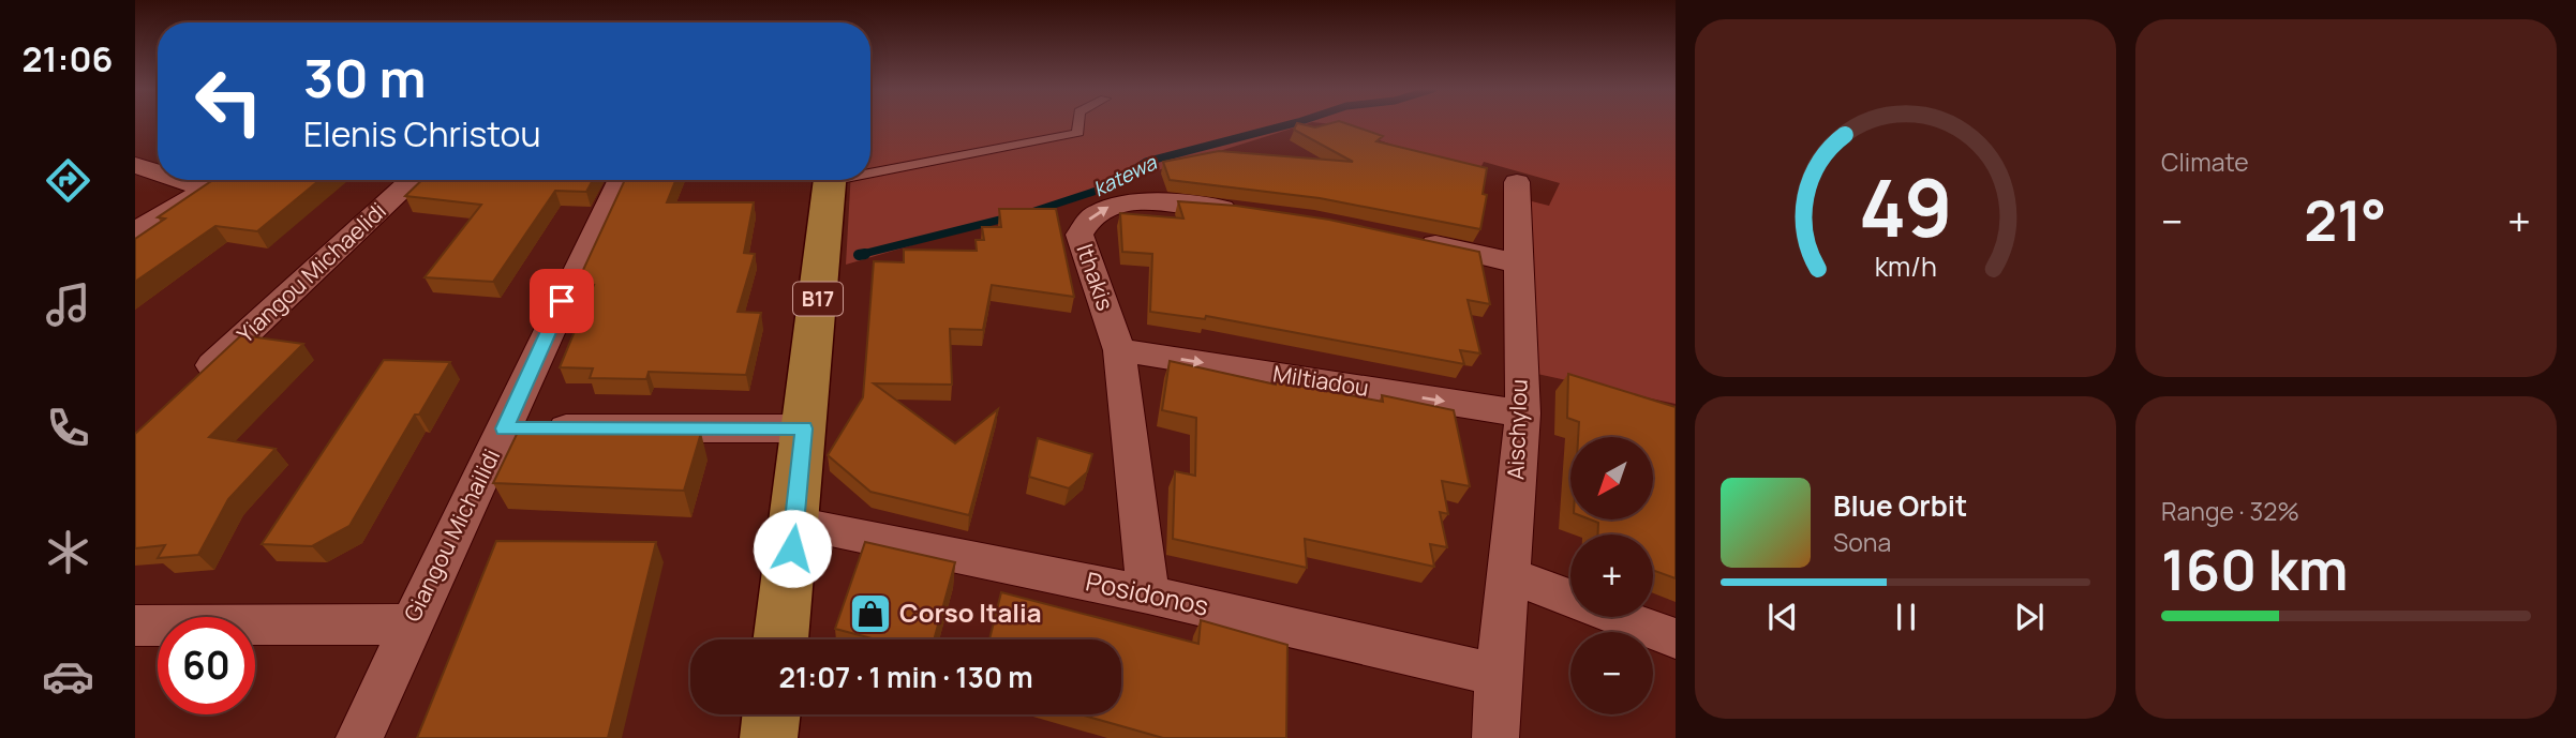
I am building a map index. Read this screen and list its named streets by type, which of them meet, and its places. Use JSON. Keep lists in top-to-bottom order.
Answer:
{
  "streets": {
    "main road": ["B17"],
    "street": [
      "Yiangou Michaelidi",
      "Ithakis",
      "Miltiadou",
      "Aischylou",
      "Giangou Michailidi",
      "Posidonos"
    ]
  },
  "crossings": [
    ["Ithakis", "Miltiadou"],
    ["Ithakis", "Posidonos"],
    ["B17", "Posidonos"],
    ["Miltiadou", "Aischylou"],
    ["Aischylou", "Posidonos"]
  ],
  "one_way": ["Miltiadou"],
  "water": ["katewa"],
  "places": {
    "shop": ["Corso Italia"]
  },
  "north": "bottom left",
  "page": {
    "tabs": "21:06",
    "tile": [
      "Climate",
      ["Range · 32%", "160 km"]
    ],
    "turn": ["30 m", "Elenis Christou"],
    "heat": ["−", "21°", "+"],
    "map_buttons": ["+", "−"],
    "song": ["Blue Orbit", "Sona"],
    "limit": "60",
    "trip": "21:07 · 1 min · 130 m",
    "gauge": ["49", "km/h"]
  }
}
